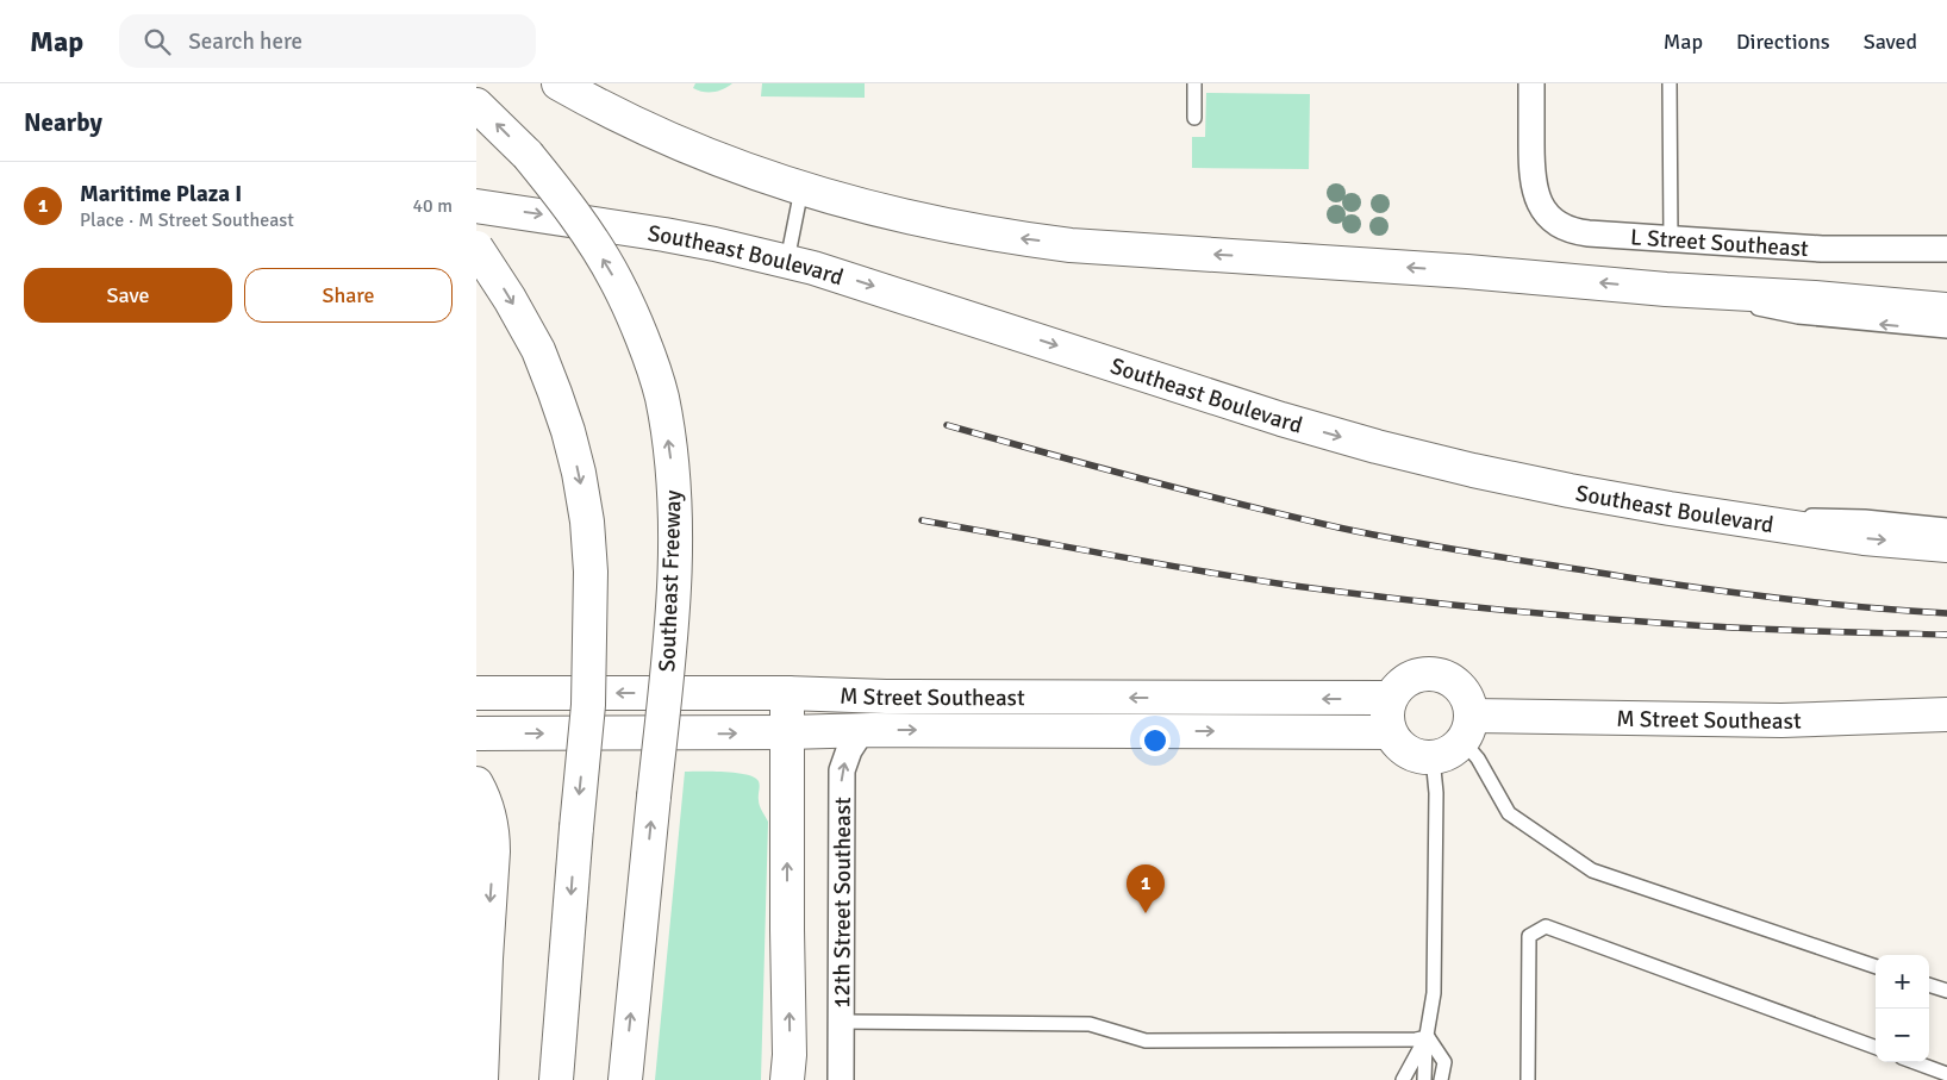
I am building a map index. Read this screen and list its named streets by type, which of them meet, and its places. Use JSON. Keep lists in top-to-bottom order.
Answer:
{
  "streets": {
    "main road": ["Southeast Boulevard", "Southeast Freeway", "M Street Southeast"],
    "street": ["L Street Southeast", "12th Street Southeast"]
  },
  "crossings": [
    ["M Street Southeast", "12th Street Southeast"]
  ],
  "one_way": ["12th Street Southeast"],
  "page": {
    "header": "Map",
    "search": "Search here",
    "nav": ["Map", "Directions", "Saved"],
    "heading": "Nearby",
    "list": [
      {
        "mark": "1",
        "name": "Maritime Plaza I",
        "note": "Place · M Street Southeast",
        "value": "40 m"
      }
    ],
    "buttons": ["Save", "Share"],
    "pins": "1",
    "map_buttons": ["+", "−"]
  }
}
